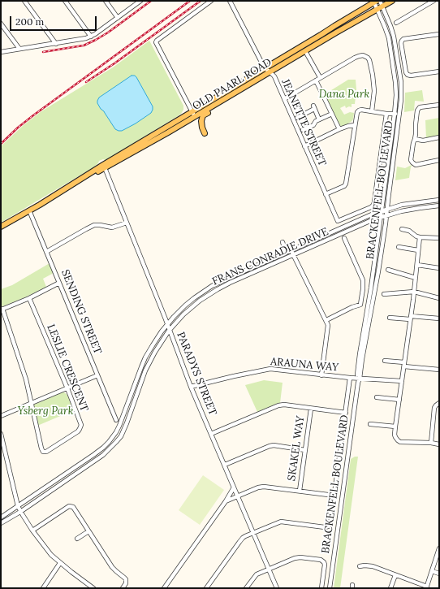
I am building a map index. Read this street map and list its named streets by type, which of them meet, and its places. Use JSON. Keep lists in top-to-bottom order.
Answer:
{
  "streets": {
    "main road": ["OLD PAARL ROAD"],
    "street": [
      "JEANETTE STREET",
      "BRACKENFELL BOULEVARD",
      "FRANS CONRADIE DRIVE",
      "SENDING STREET",
      "ARAUNA WAY",
      "LESLIE CRESCENT",
      "PARADYS STREET",
      "SKAKEL WAY"
    ]
  },
  "crossings": [
    ["OLD PAARL ROAD", "JEANETTE STREET"],
    ["OLD PAARL ROAD", "BRACKENFELL BOULEVARD"],
    ["OLD PAARL ROAD", "SENDING STREET"],
    ["OLD PAARL ROAD", "PARADYS STREET"],
    ["BRACKENFELL BOULEVARD", "FRANS CONRADIE DRIVE"],
    ["BRACKENFELL BOULEVARD", "ARAUNA WAY"],
    ["FRANS CONRADIE DRIVE", "PARADYS STREET"],
    ["ARAUNA WAY", "PARADYS STREET"]
  ],
  "parks": ["Dana Park", "Ysberg Park"],
  "scale_bar": "200 m"
}
